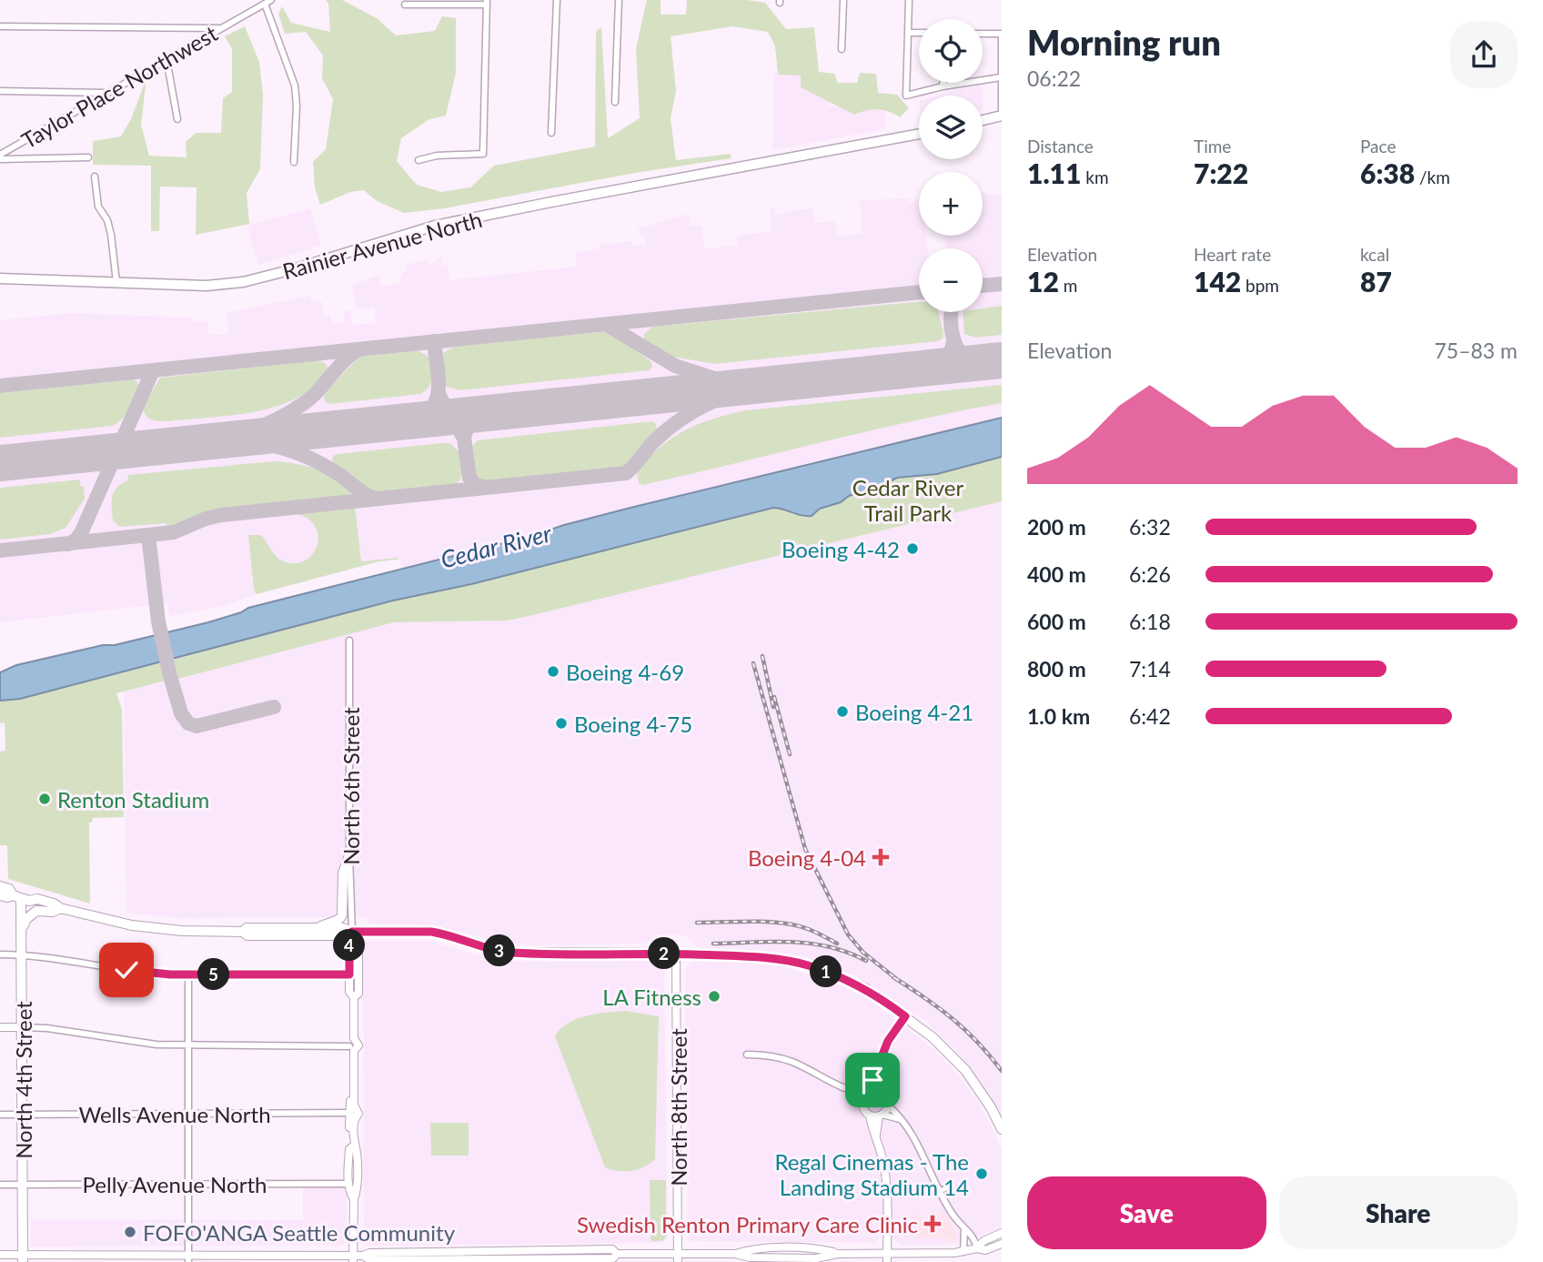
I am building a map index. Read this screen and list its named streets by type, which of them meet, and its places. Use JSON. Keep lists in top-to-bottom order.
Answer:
{
  "streets": {
    "main road": ["Rainier Avenue North", "North 4th Street"],
    "street": [
      "Taylor Place Northwest",
      "North 6th Street",
      "North 8th Street",
      "Wells Avenue North",
      "Pelly Avenue North"
    ]
  },
  "crossings": [
    ["North 6th Street", "Wells Avenue North"],
    ["North 6th Street", "Pelly Avenue North"],
    ["North 4th Street", "Wells Avenue North"],
    ["North 4th Street", "Pelly Avenue North"]
  ],
  "water": ["Cedar River"],
  "parks": ["Cedar River Trail Park"],
  "places": {
    "other": [
      "Boeing 4-42",
      "Boeing 4-69",
      "Boeing 4-21",
      "Boeing 4-75",
      "Renton Stadium",
      "LA Fitness",
      "Regal Cinemas - The Landing Stadium 14",
      "FOFO'ANGA Seattle Community"
    ],
    "health": ["Boeing 4-04", "Swedish Renton Primary Care Clinic"]
  },
  "page": {
    "heading": ["Morning run", "06:22"],
    "map_buttons": ["+", "−"],
    "stats": [
      ["Distance", "1.11 km"],
      ["Time", "7:22"],
      ["Pace", "6:38 /km"],
      ["Elevation", "12 m"],
      ["Heart rate", "142 bpm"],
      ["kcal", "87"]
    ],
    "chart": ["Elevation", "75–83 m"],
    "list": [
      {
        "name": "200 m",
        "note": "6:32"
      },
      {
        "name": "400 m",
        "note": "6:26"
      },
      {
        "name": "600 m",
        "note": "6:18"
      },
      {
        "name": "800 m",
        "note": "7:14"
      },
      {
        "name": "1.0 km",
        "note": "6:42"
      }
    ],
    "pins": [
      "4",
      "3",
      "2",
      "1",
      "5"
    ],
    "buttons": ["Save", "Share"]
  }
}
